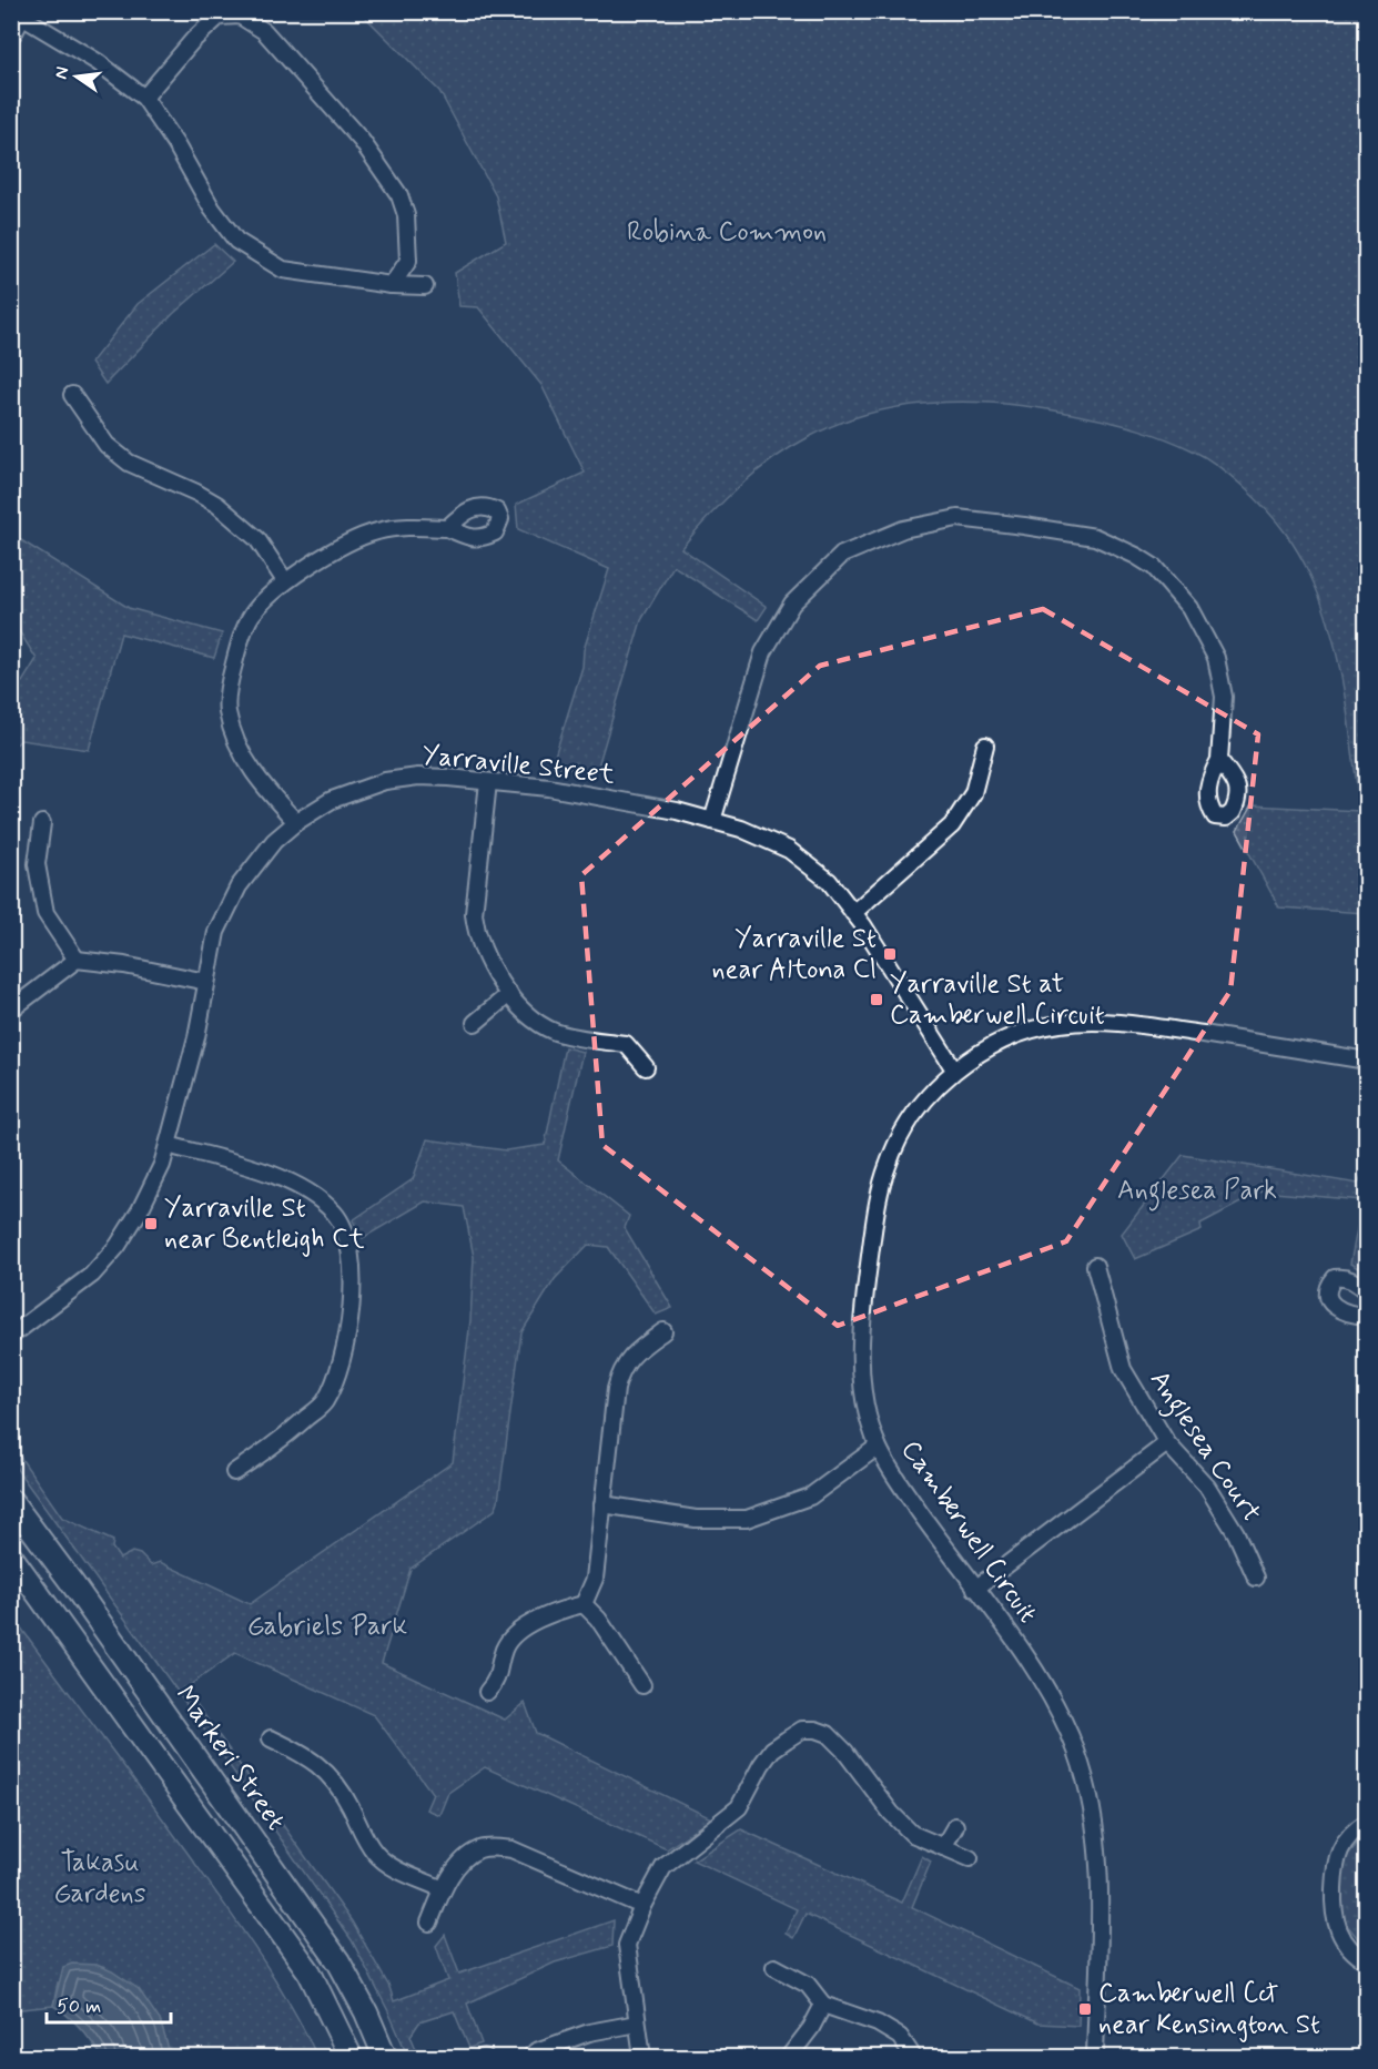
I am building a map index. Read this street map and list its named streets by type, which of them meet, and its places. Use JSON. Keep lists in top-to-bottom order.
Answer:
{
  "streets": {
    "main road": ["Markeri Street"],
    "street": ["Yarraville Street", "Anglesea Court", "Camberwell Circuit"]
  },
  "crossings": [
    ["Yarraville Street", "Camberwell Circuit"]
  ],
  "parks": [
    "Robina Common",
    "Anglesea Park",
    "Gabriels Park",
    "Takasu Gardens"
  ],
  "places": {
    "transit": [
      "Yarraville St near Altona Cl",
      "Yarraville St at Camberwell Circuit",
      "Yarraville St near Bentleigh Ct",
      "Camberwell Cct near Kensington St"
    ]
  },
  "scale_bar": "50 m",
  "north": "left"
}
